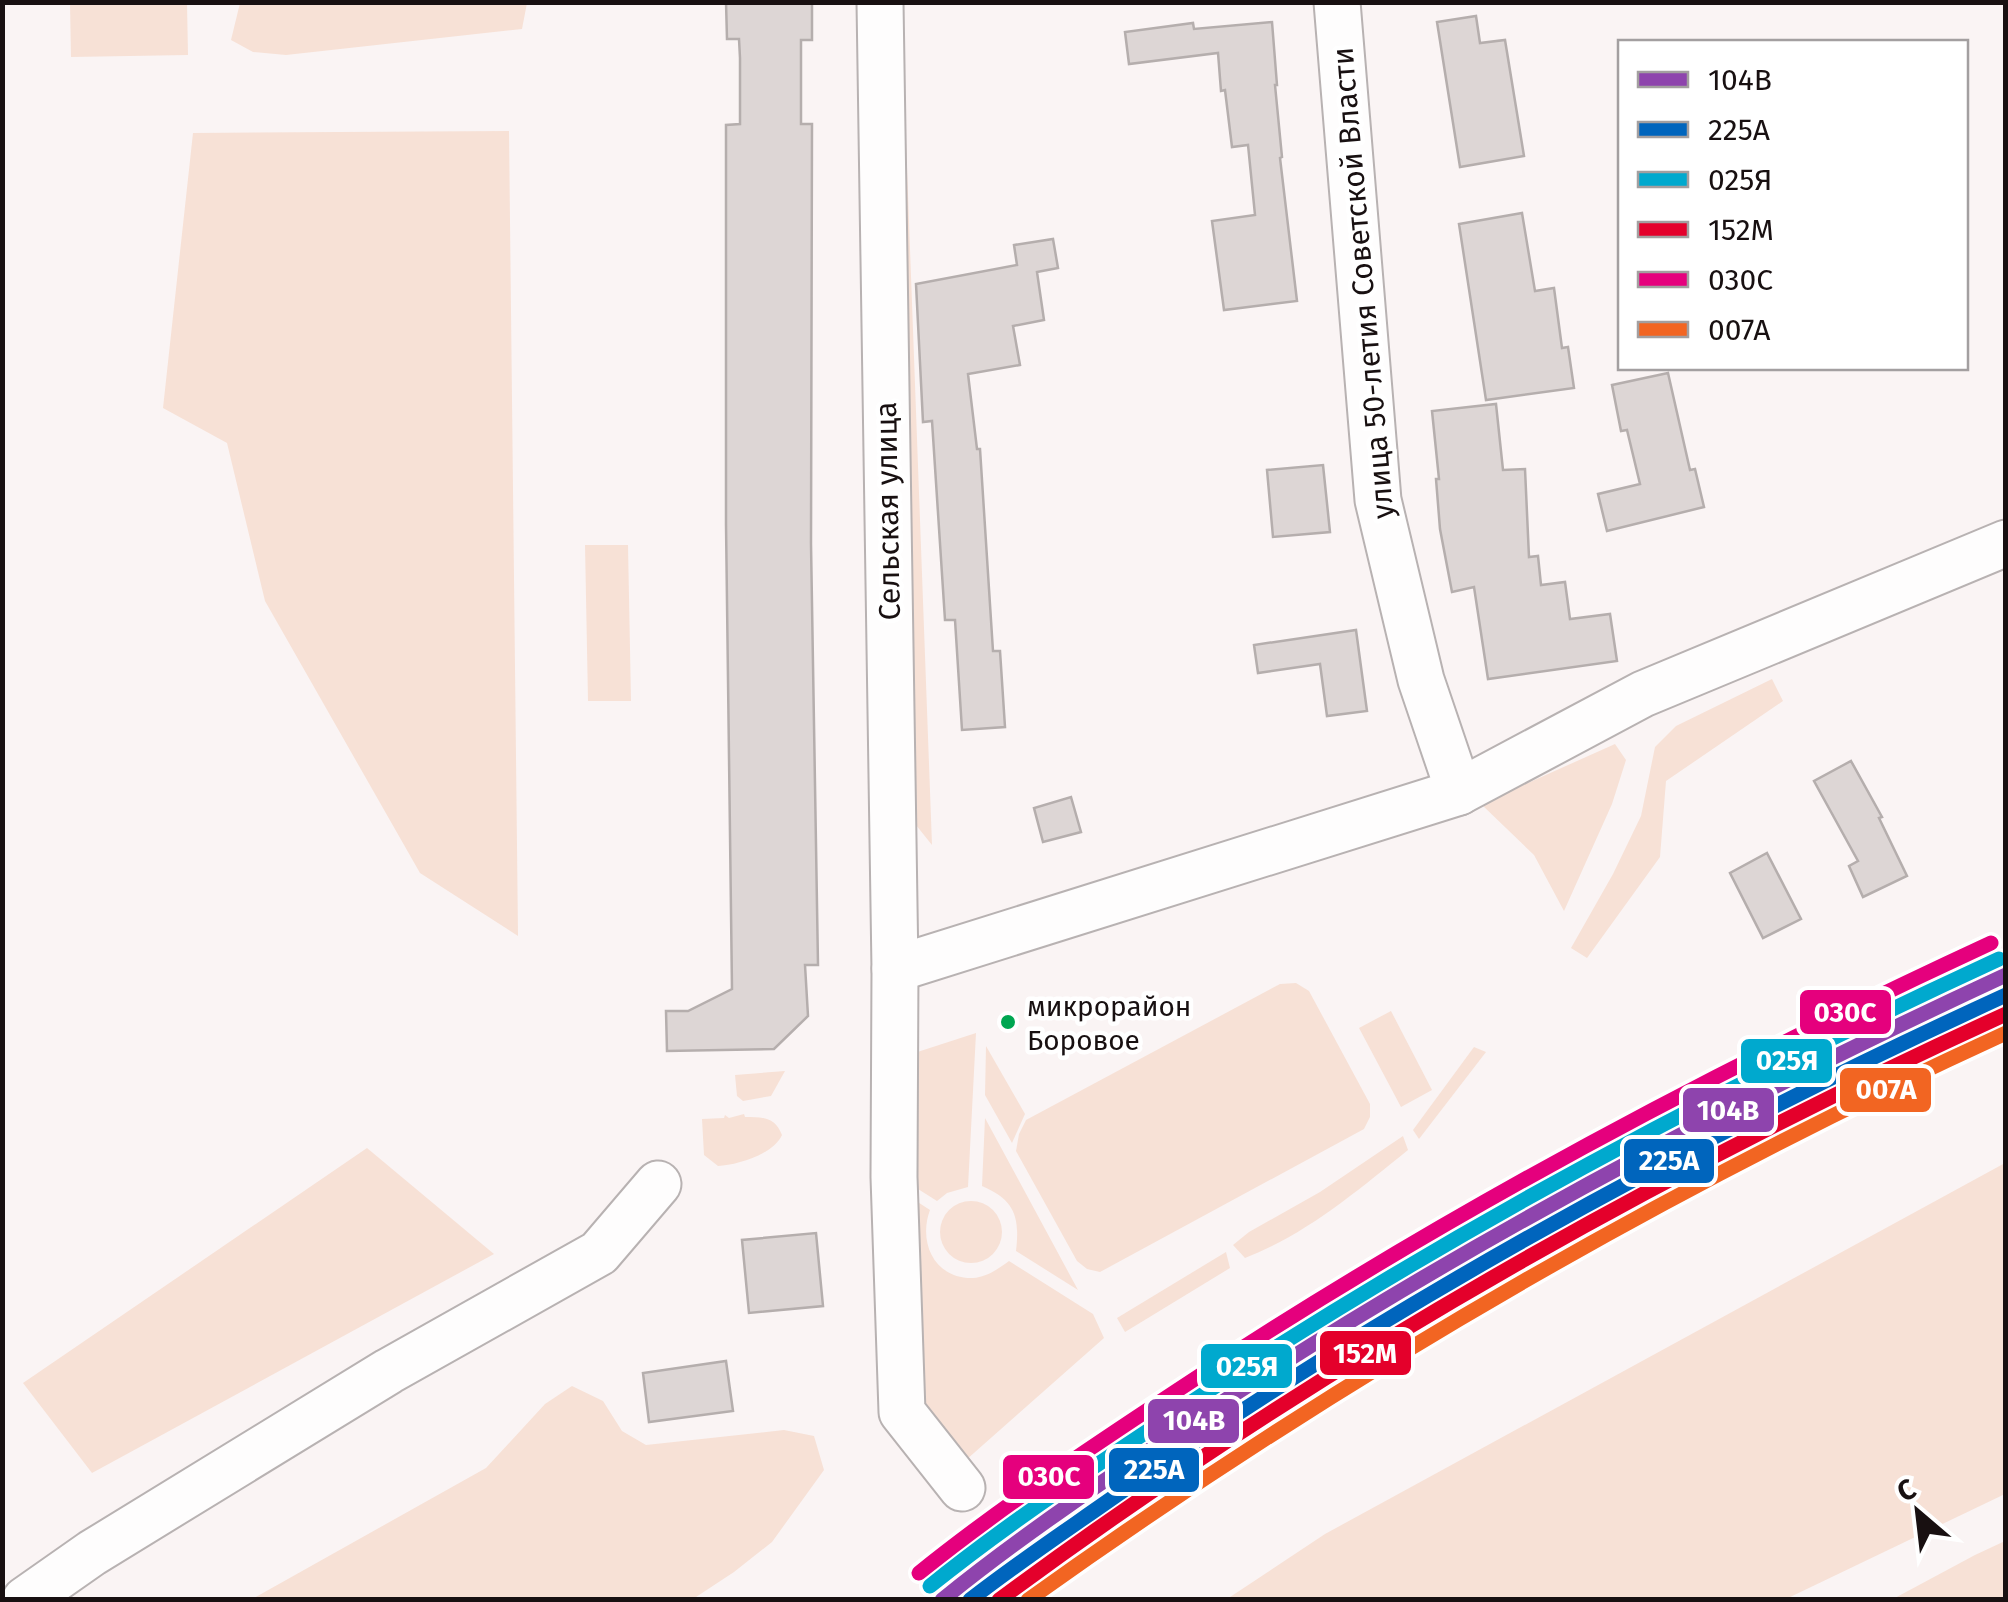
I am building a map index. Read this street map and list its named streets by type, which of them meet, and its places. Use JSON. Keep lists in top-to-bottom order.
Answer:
{
  "streets": {
    "street": ["улица 50-летия Советской Власти", "Сельская улица"]
  },
  "places": ["микрорайон Боровое"],
  "lines": [
    "transit line 030C",
    "transit line 025Я",
    "transit line 104В",
    "transit line 225А",
    "transit line 152М",
    "transit line 007А"
  ],
  "legend": [
    "104В",
    "225А",
    "025Я",
    "152М",
    "030C",
    "007А"
  ],
  "north": "top left"
}
